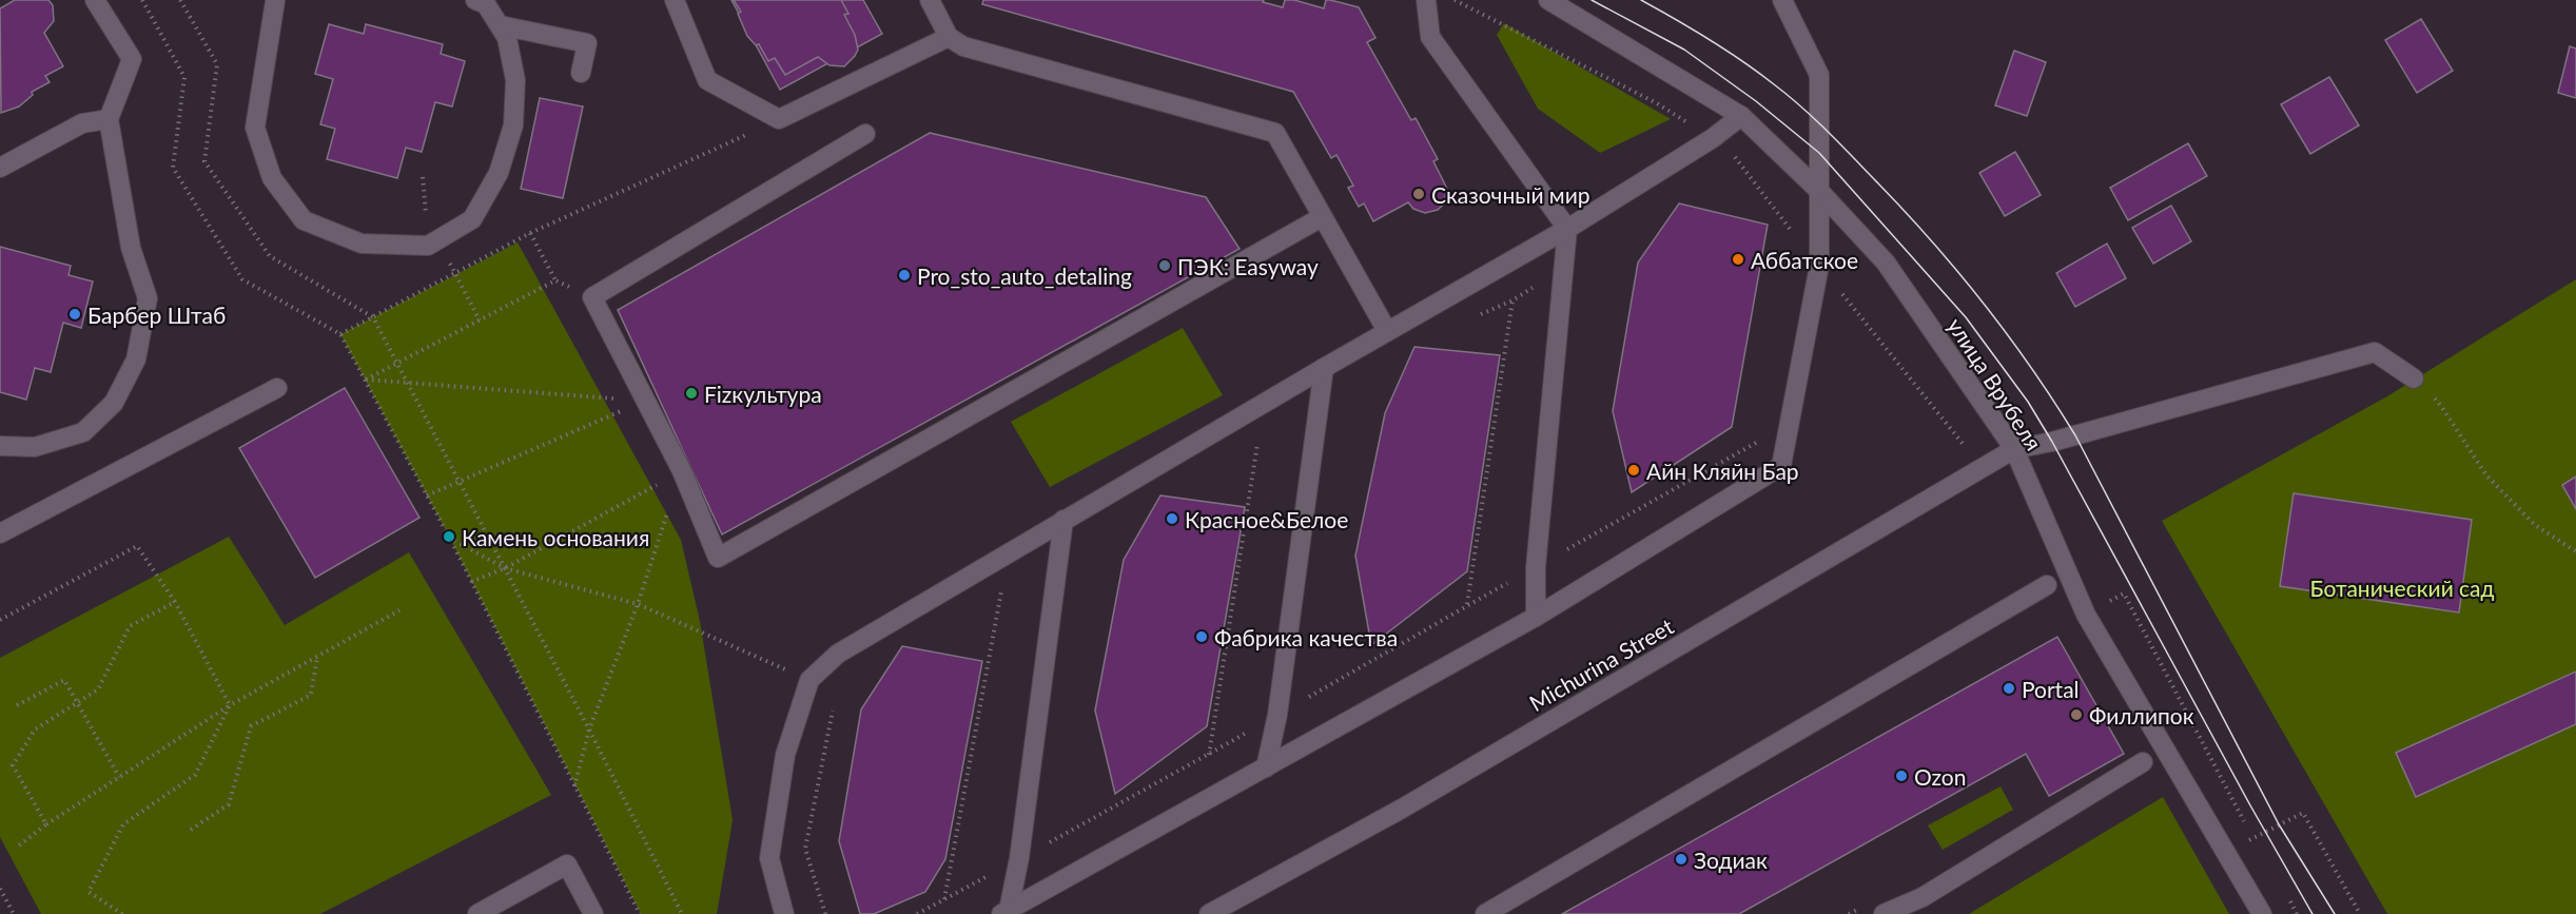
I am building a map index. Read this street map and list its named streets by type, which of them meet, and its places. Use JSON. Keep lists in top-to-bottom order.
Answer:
{
  "streets": {
    "street": ["улица Врубеля", "Michurina Street"]
  },
  "crossings": [
    ["улица Врубеля", "Michurina Street"]
  ],
  "parks": ["Ботанический сад"],
  "places": [
    "Сказочный мир",
    "Аббатское",
    "ПЭК: Easyway",
    "Pro_sto_auto_detaling",
    "Барбер Штаб",
    "Fizкультура",
    "Айн Кляйн Бар",
    "Красное&Белое",
    "Камень основания",
    "Фабрика качества",
    "Portal",
    "Филлипок",
    "Ozon",
    "Зодиак"
  ]
}
